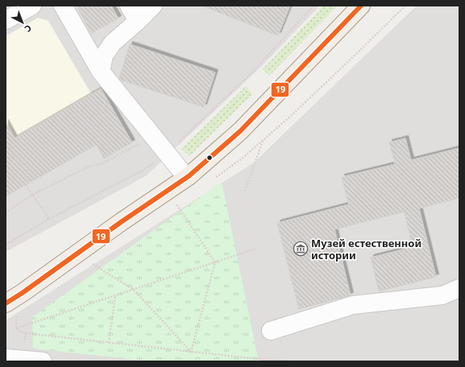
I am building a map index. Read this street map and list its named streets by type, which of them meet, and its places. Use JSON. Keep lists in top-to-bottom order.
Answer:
{
  "places": {
    "museum": ["Музей естественной истории"]
  },
  "lines": ["transit line 19"],
  "north": "bottom right"
}
